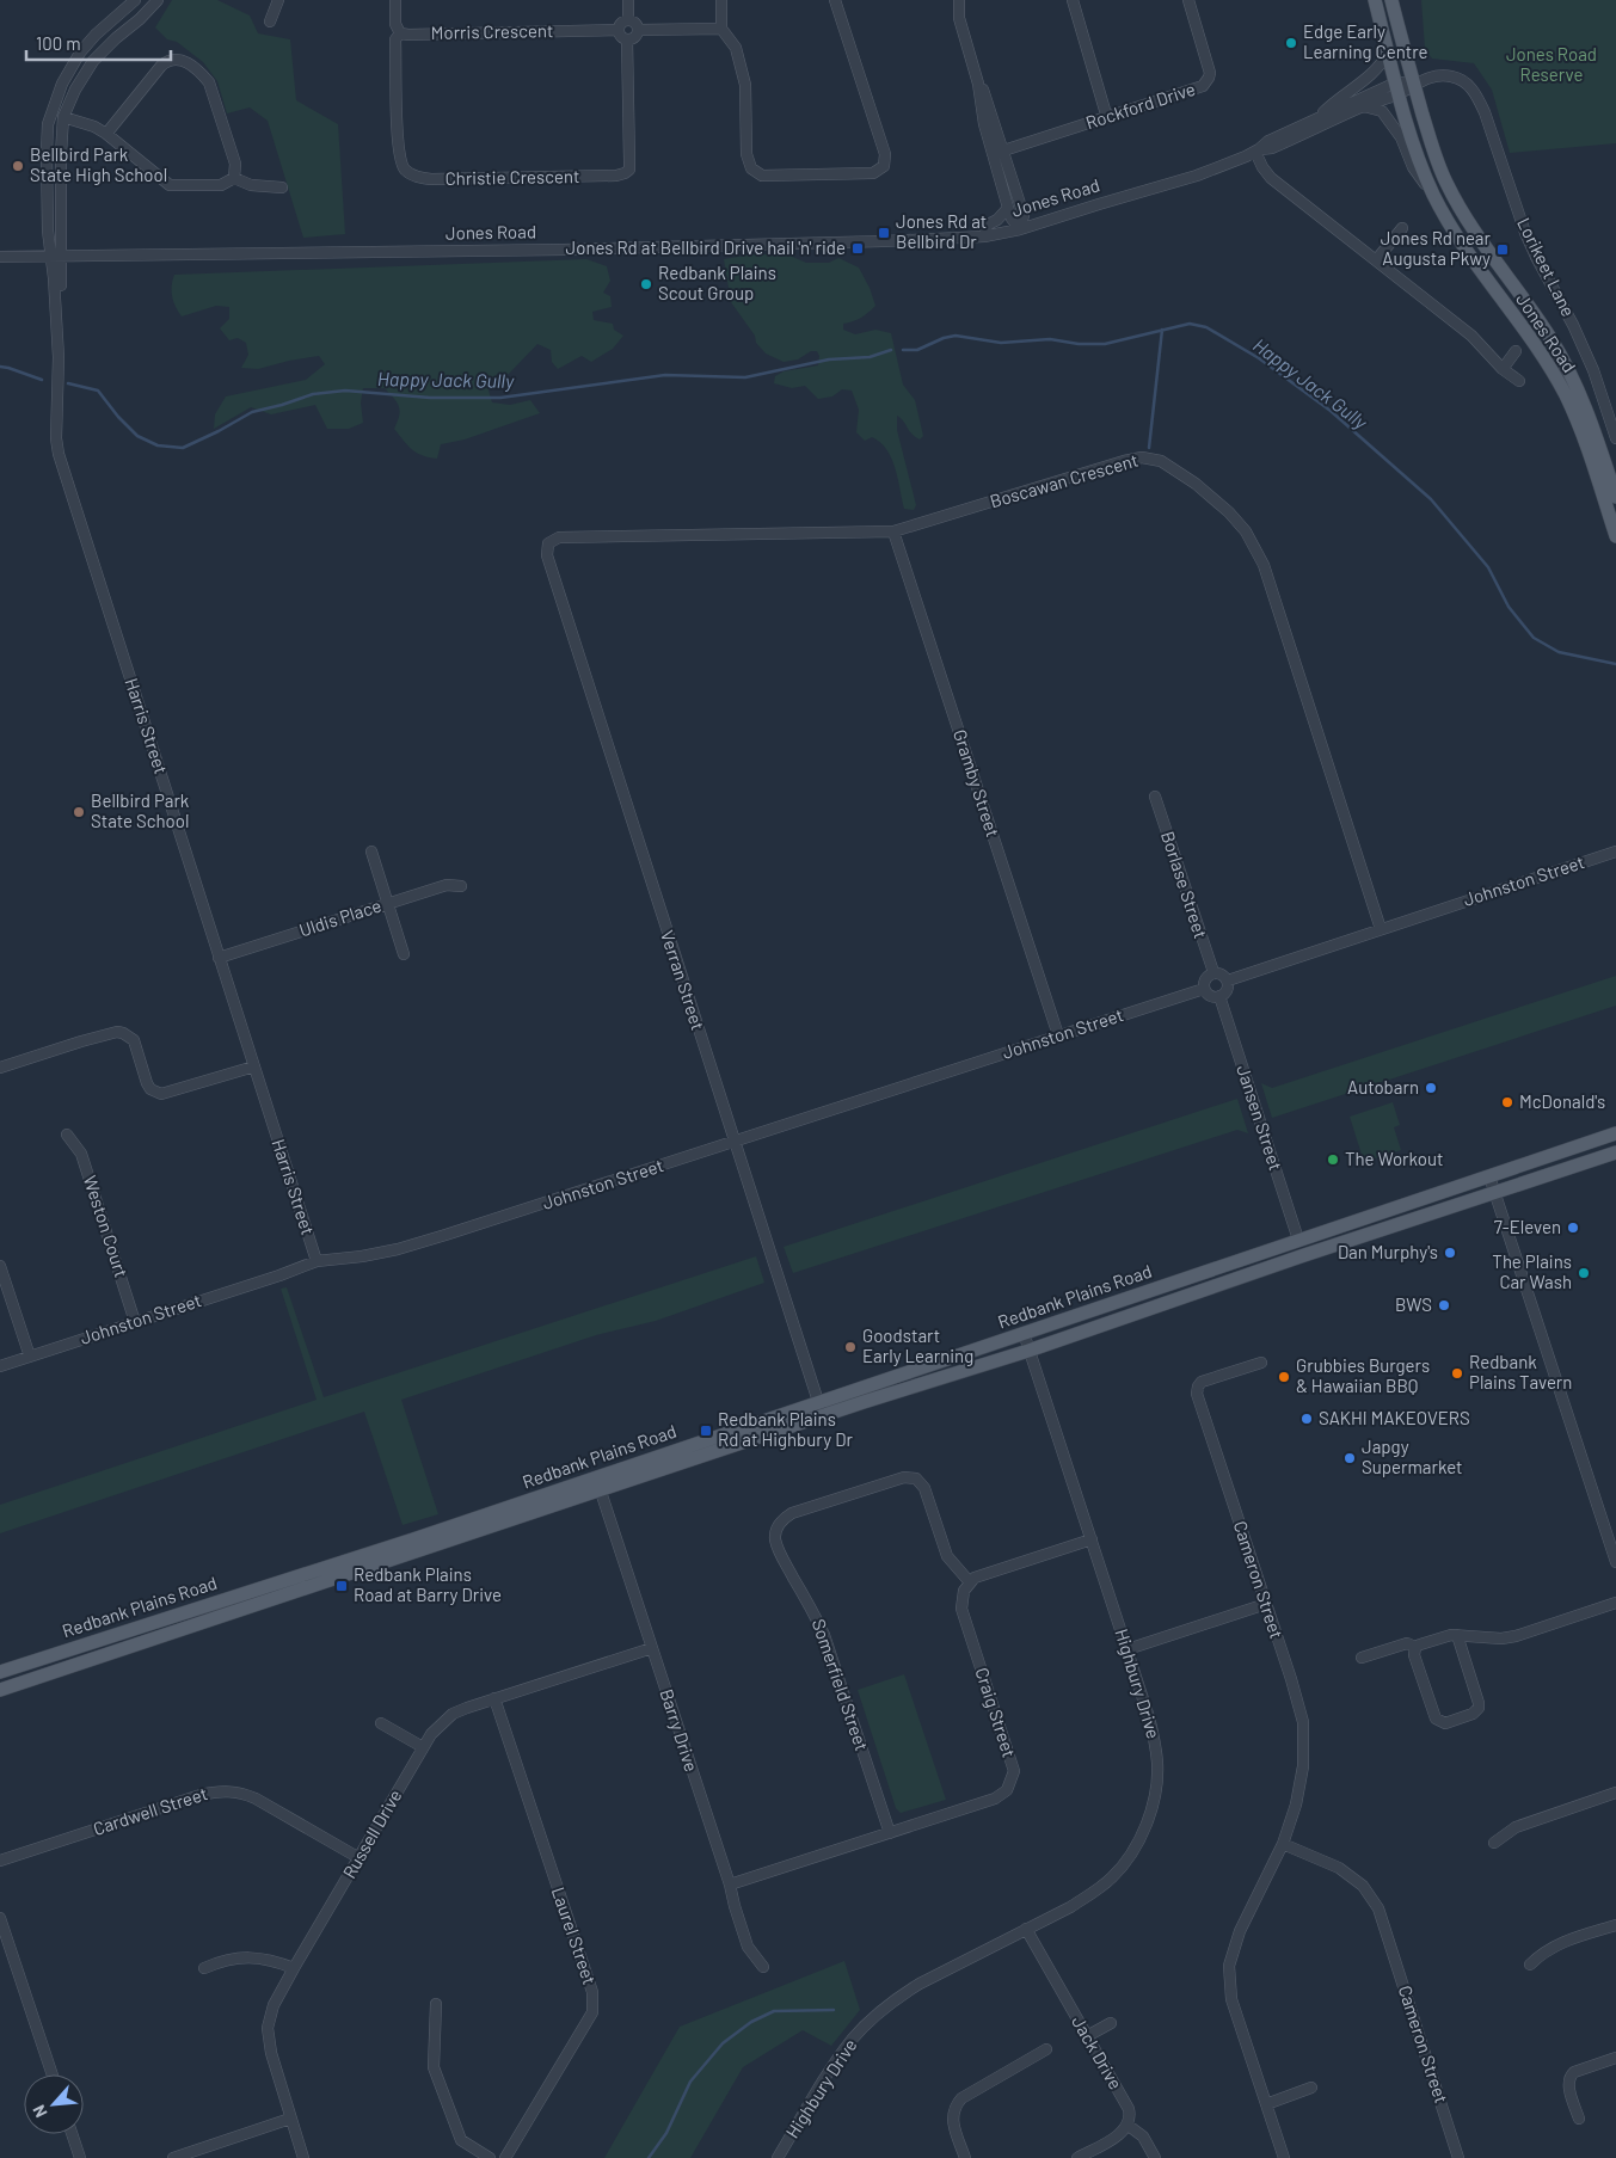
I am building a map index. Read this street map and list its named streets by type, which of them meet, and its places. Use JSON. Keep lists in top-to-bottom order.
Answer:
{
  "streets": {
    "main road": ["Jones Road", "Redbank Plains Road"],
    "street": [
      "Morris Crescent",
      "Rockford Drive",
      "Christie Crescent",
      "Lorikeet Lane",
      "Boscawan Crescent",
      "Harris Street",
      "Gramby Street",
      "Johnston Street",
      "Borlase Street",
      "Uldis Place",
      "Verran Street",
      "Jansen Street",
      "Weston Court",
      "Cameron Street",
      "Highbury Drive",
      "Somerfield Street",
      "Craig Street",
      "Barry Drive",
      "Cardwell Street",
      "Russell Drive",
      "Laurel Street",
      "Jack Drive"
    ]
  },
  "crossings": [
    ["Morris Crescent", "Christie Crescent"],
    ["Jones Road", "Lorikeet Lane"],
    ["Jones Road", "Harris Street"],
    ["Boscawan Crescent", "Gramby Street"],
    ["Boscawan Crescent", "Johnston Street"],
    ["Boscawan Crescent", "Verran Street"],
    ["Harris Street", "Johnston Street"],
    ["Harris Street", "Uldis Place"],
    ["Gramby Street", "Johnston Street"],
    ["Johnston Street", "Borlase Street"],
    ["Johnston Street", "Verran Street"],
    ["Johnston Street", "Jansen Street"],
    ["Johnston Street", "Weston Court"],
    ["Borlase Street", "Jansen Street"],
    ["Verran Street", "Redbank Plains Road"],
    ["Jansen Street", "Redbank Plains Road"],
    ["Redbank Plains Road", "Highbury Drive"],
    ["Redbank Plains Road", "Barry Drive"],
    ["Highbury Drive", "Jack Drive"],
    ["Somerfield Street", "Craig Street"],
    ["Craig Street", "Barry Drive"],
    ["Barry Drive", "Russell Drive"],
    ["Cardwell Street", "Russell Drive"],
    ["Russell Drive", "Laurel Street"]
  ],
  "water": ["Happy Jack Gully"],
  "parks": ["Jones Road Reserve"],
  "places": {
    "other": [
      "Edge Early Learning Centre",
      "Bellbird Park State High School",
      "Redbank Plains Scout Group",
      "Bellbird Park State School",
      "Autobarn",
      "McDonald's",
      "The Workout",
      "7-Eleven",
      "Dan Murphy's",
      "The Plains Car Wash",
      "BWS",
      "Goodstart Early Learning",
      "Redbank Plains Tavern",
      "Grubbies Burgers & Hawaiian BBQ",
      "SAKHI MAKEOVERS",
      "Japgy Supermarket"
    ],
    "transit": [
      "Jones Rd at Bellbird Dr",
      "Jones Rd at Bellbird Drive hail 'n' ride",
      "Jones Rd near Augusta Pkwy",
      "Redbank Plains Rd at Highbury Dr",
      "Redbank Plains Road at Barry Drive"
    ]
  },
  "scale_bar": "100 m",
  "north": "bottom left"
}
